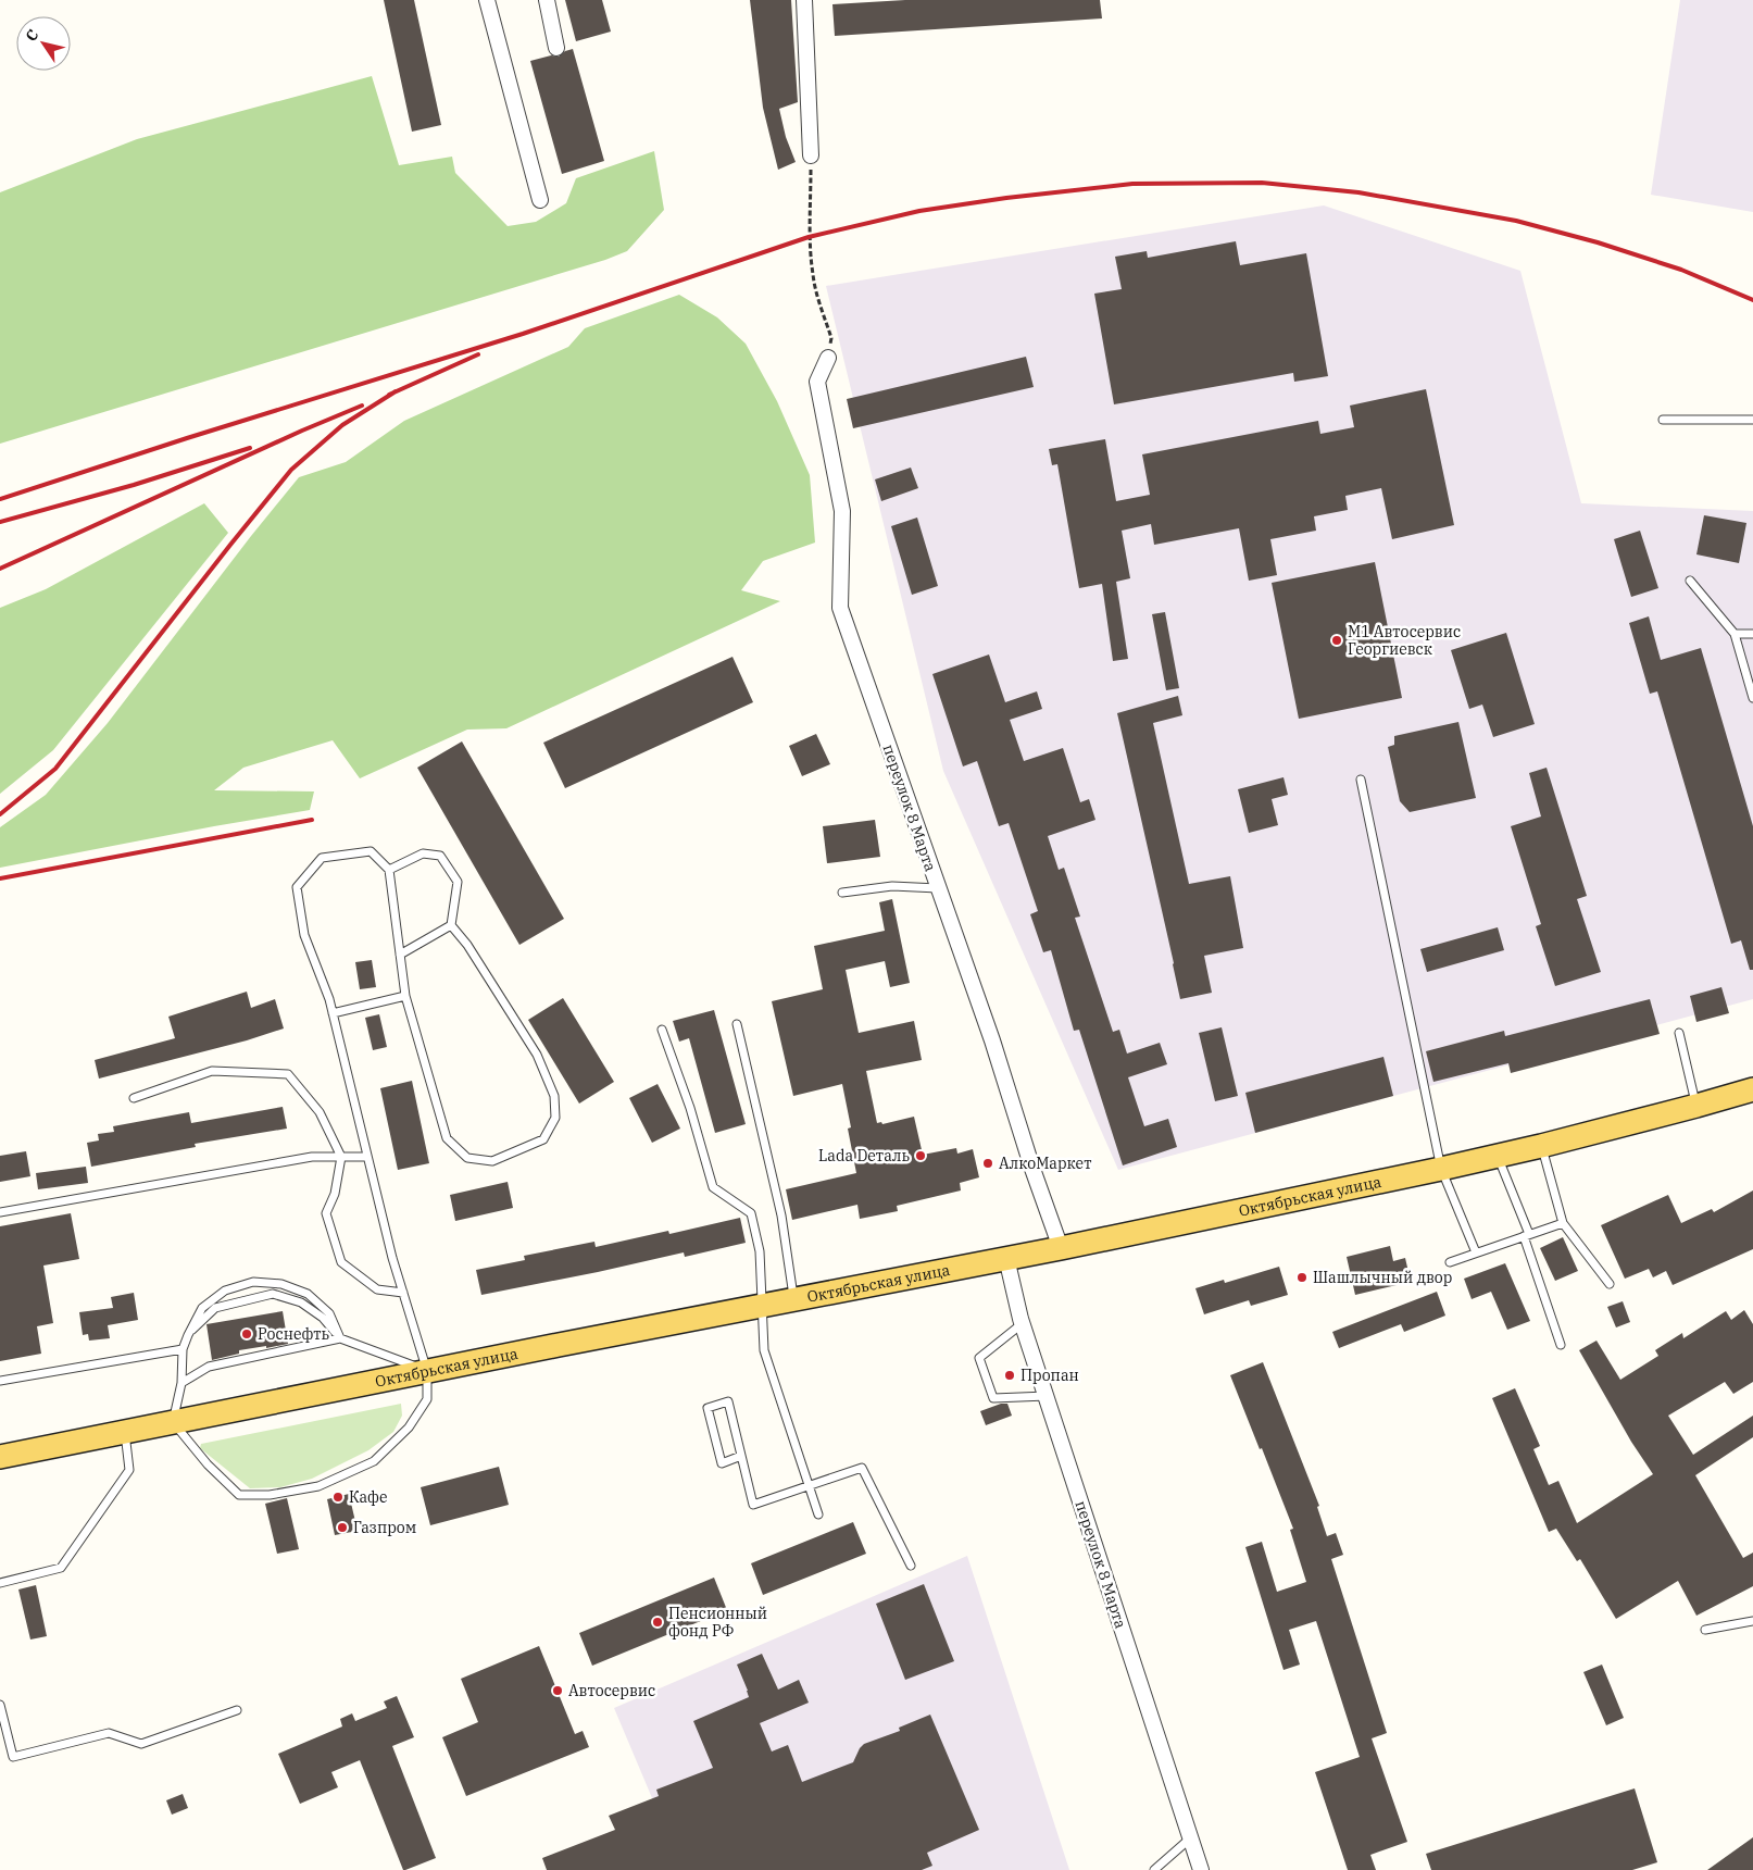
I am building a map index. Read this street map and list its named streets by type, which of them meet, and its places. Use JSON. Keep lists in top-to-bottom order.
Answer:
{
  "streets": {
    "main road": ["Октябрьская улица"],
    "street": ["переулок 8 Марта"]
  },
  "crossings": [
    ["переулок 8 Марта", "Октябрьская улица"]
  ],
  "places": [
    "М1 Автосервис Георгиевск",
    "Lada Dеталь",
    "АлкоМаркет",
    "Шашлычный двор",
    "Роснефть",
    "Пропан",
    "Кафе",
    "Газпром",
    "Пенсионный фонд РФ",
    "Автосервис"
  ],
  "north": "top left"
}
